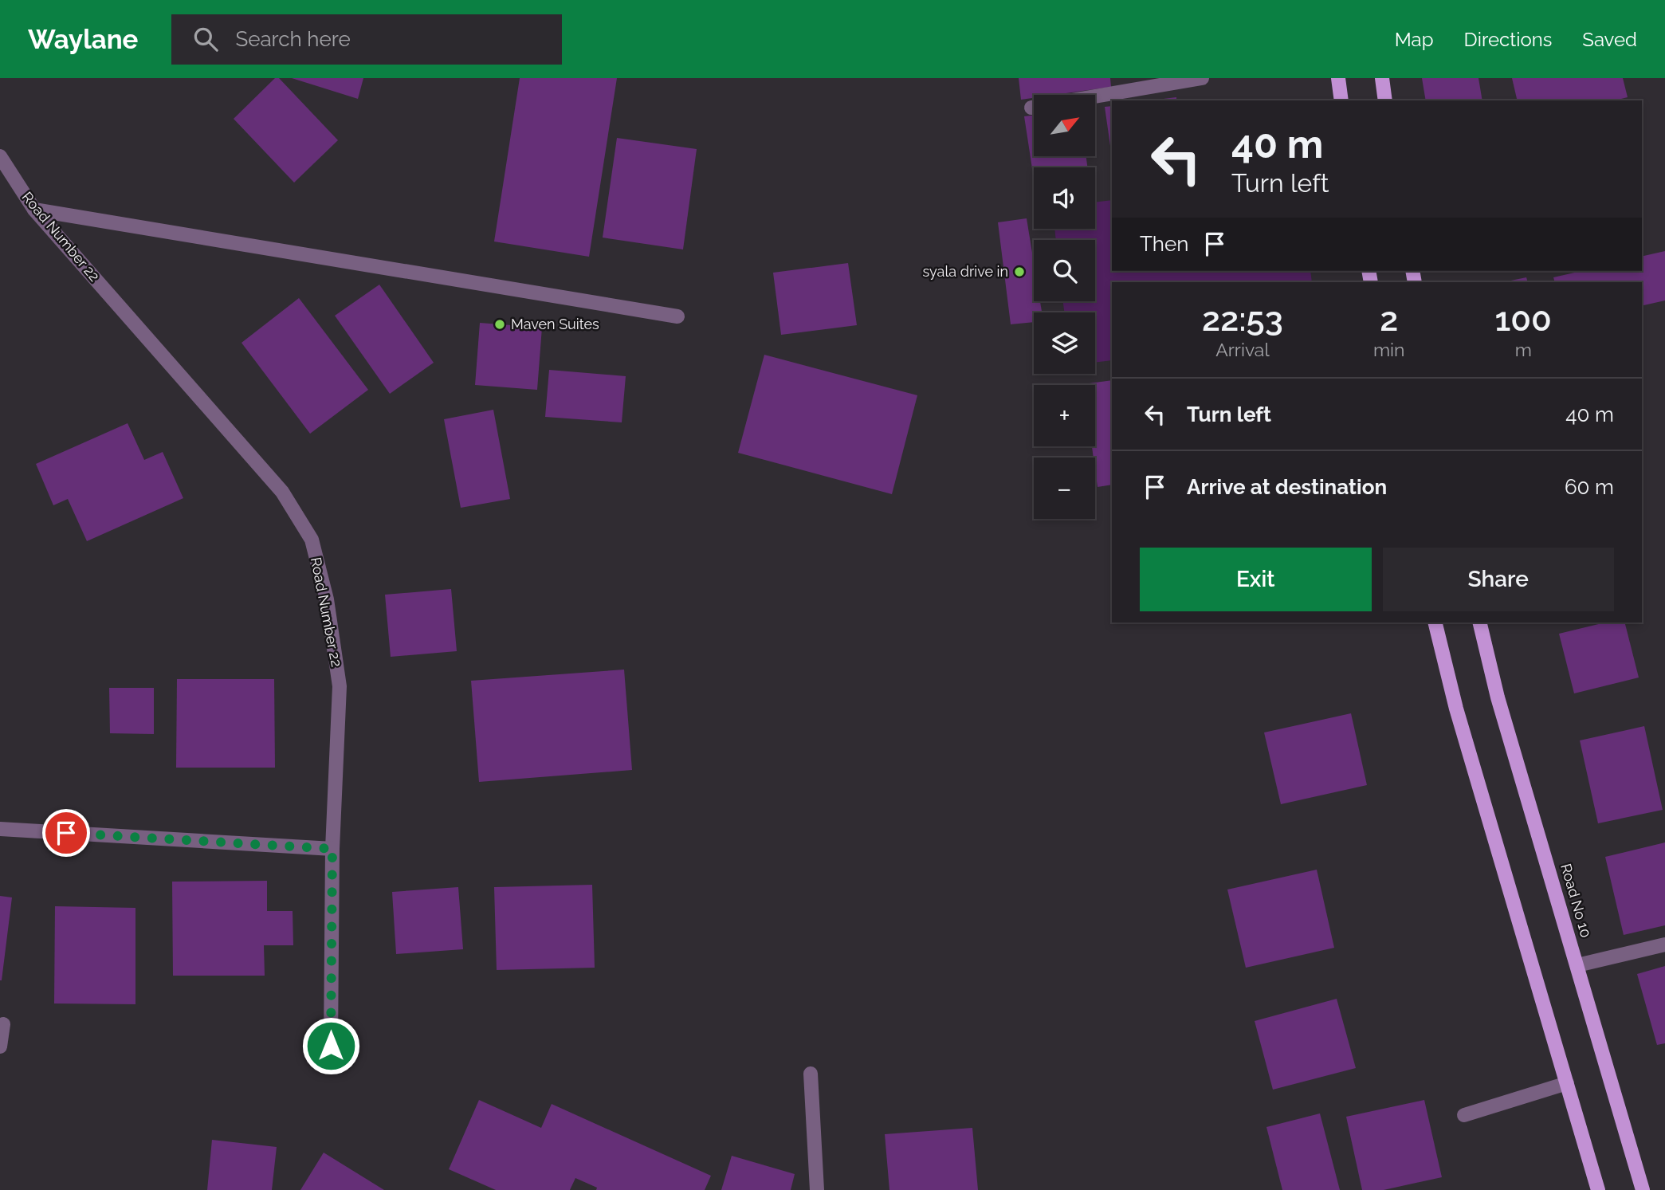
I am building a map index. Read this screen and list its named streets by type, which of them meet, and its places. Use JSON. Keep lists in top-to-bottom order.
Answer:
{
  "streets": {
    "main road": ["Road No 10"],
    "street": ["Road Number 22"]
  },
  "places": ["syala drive in", "Maven Suites"],
  "north": "top right",
  "page": {
    "header": "Waylane",
    "search": "Search here",
    "nav": ["Map", "Directions", "Saved"],
    "map_buttons": ["+", "−"],
    "turn": ["40 m", "Turn left"],
    "then": "Then",
    "eta": [
      "22:53",
      "Arrival",
      "2",
      "min",
      "100",
      "m"
    ],
    "list": [
      {
        "name": "Turn left",
        "value": "40 m"
      },
      {
        "name": "Arrive at destination",
        "value": "60 m"
      }
    ],
    "buttons": ["Exit", "Share"]
  }
}
